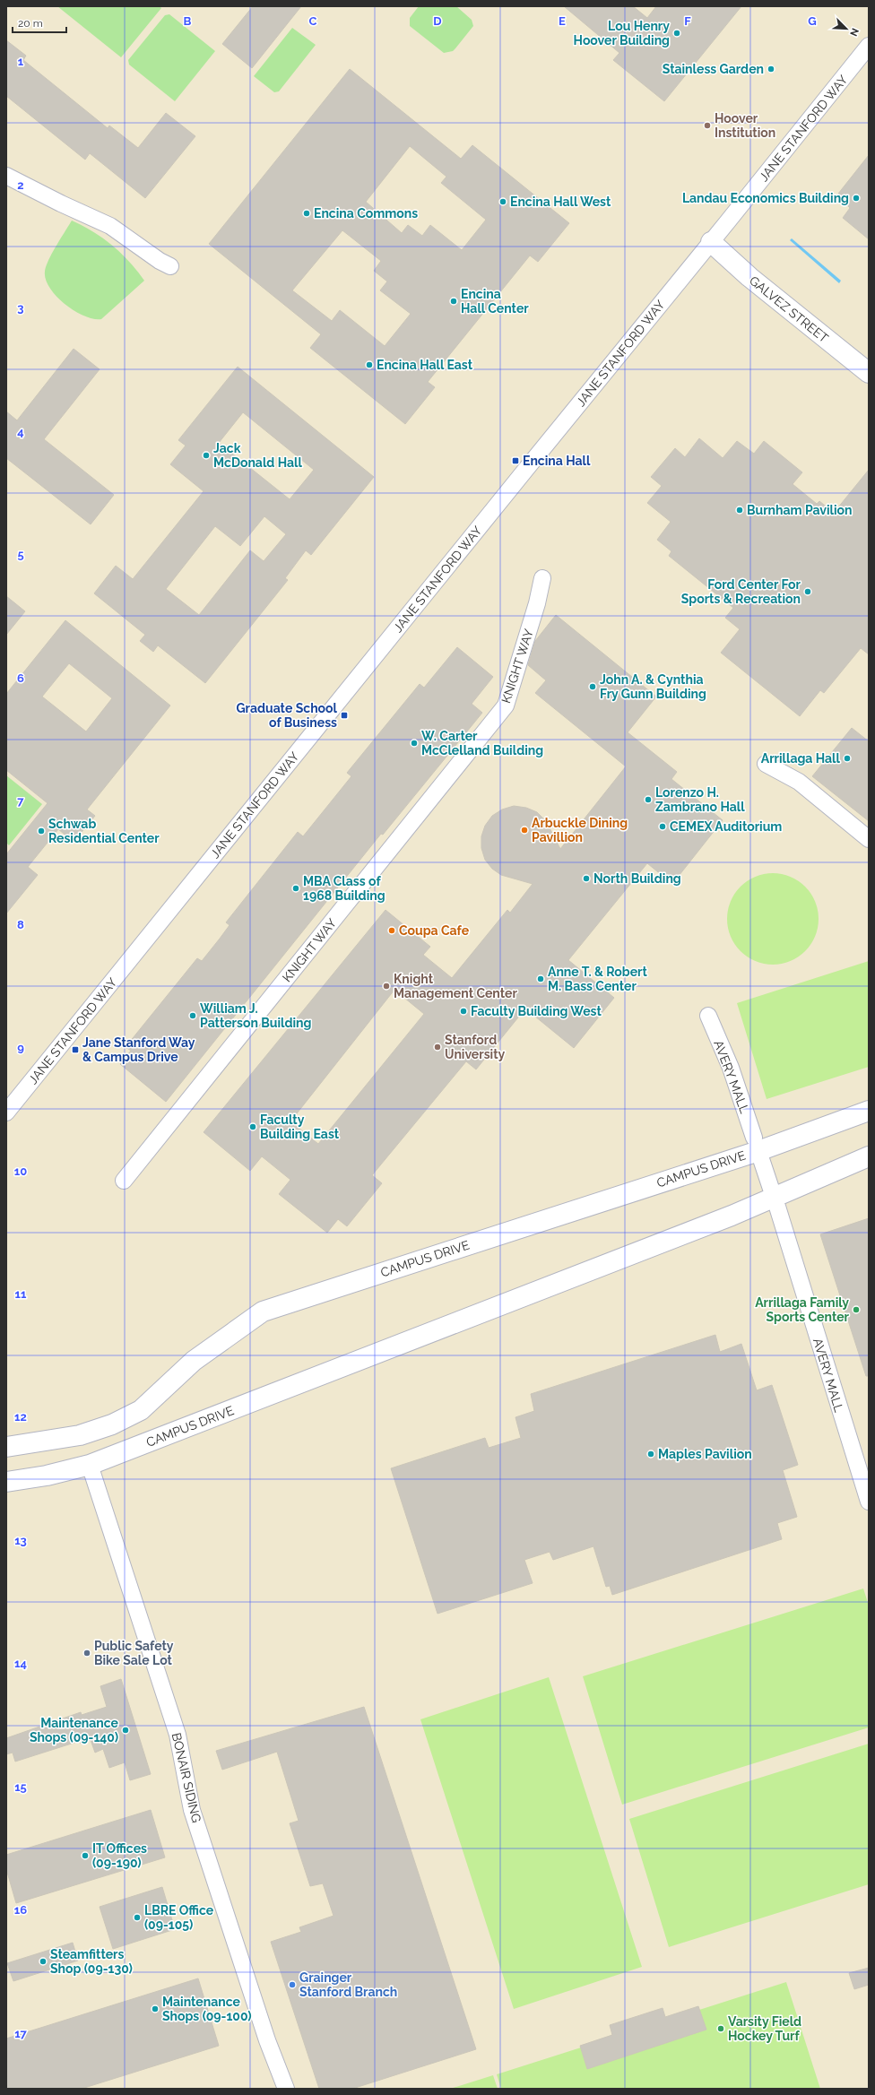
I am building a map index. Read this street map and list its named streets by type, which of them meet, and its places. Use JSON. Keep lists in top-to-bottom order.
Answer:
{
  "streets": {
    "street": [
      "JANE STANFORD WAY",
      "GALVEZ STREET",
      "KNIGHT WAY",
      "AVERY MALL",
      "CAMPUS DRIVE",
      "BONAIR SIDING"
    ]
  },
  "crossings": [
    ["JANE STANFORD WAY", "GALVEZ STREET"],
    ["CAMPUS DRIVE", "BONAIR SIDING"]
  ],
  "places": {
    "other": [
      "Lou Henry Hoover Building",
      "Stainless Garden",
      "Hoover Institution",
      "Landau Economics Building",
      "Encina Hall West",
      "Encina Commons",
      "Encina Hall Center",
      "Encina Hall East",
      "Jack McDonald Hall",
      "Burnham Pavilion",
      "Ford Center For Sports & Recreation",
      "John A. & Cynthia Fry Gunn Building",
      "W. Carter McClelland Building",
      "Arrillaga Hall",
      "Lorenzo H. Zambrano Hall",
      "CEMEX Auditorium",
      "Arbuckle Dining Pavillion",
      "Schwab Residential Center",
      "North Building",
      "MBA Class of 1968 Building",
      "Coupa Cafe",
      "Anne T. & Robert M. Bass Center",
      "Knight Management Center",
      "Faculty Building West",
      "William J. Patterson Building",
      "Stanford University",
      "Faculty Building East",
      "Arrillaga Family Sports Center",
      "Maples Pavilion",
      "Public Safety Bike Sale Lot",
      "Maintenance Shops (09-140)",
      "IT Offices (09-190)",
      "LBRE Office (09-105)",
      "Steamfitters Shop (09-130)",
      "Grainger Stanford Branch",
      "Maintenance Shops (09-100)",
      "Varsity Field Hockey Turf"
    ],
    "transit": ["Encina Hall", "Graduate School of Business", "Jane Stanford Way & Campus Drive"]
  },
  "scale_bar": "20 m",
  "north": "bottom right",
  "grid": {
    "columns": [
      "B",
      "C",
      "D",
      "E",
      "F",
      "G"
    ],
    "rows": [
      "1",
      "2",
      "3",
      "4",
      "5",
      "6",
      "7",
      "8",
      "9",
      "10",
      "11",
      "12",
      "13",
      "14",
      "15",
      "16",
      "17"
    ]
  }
}
